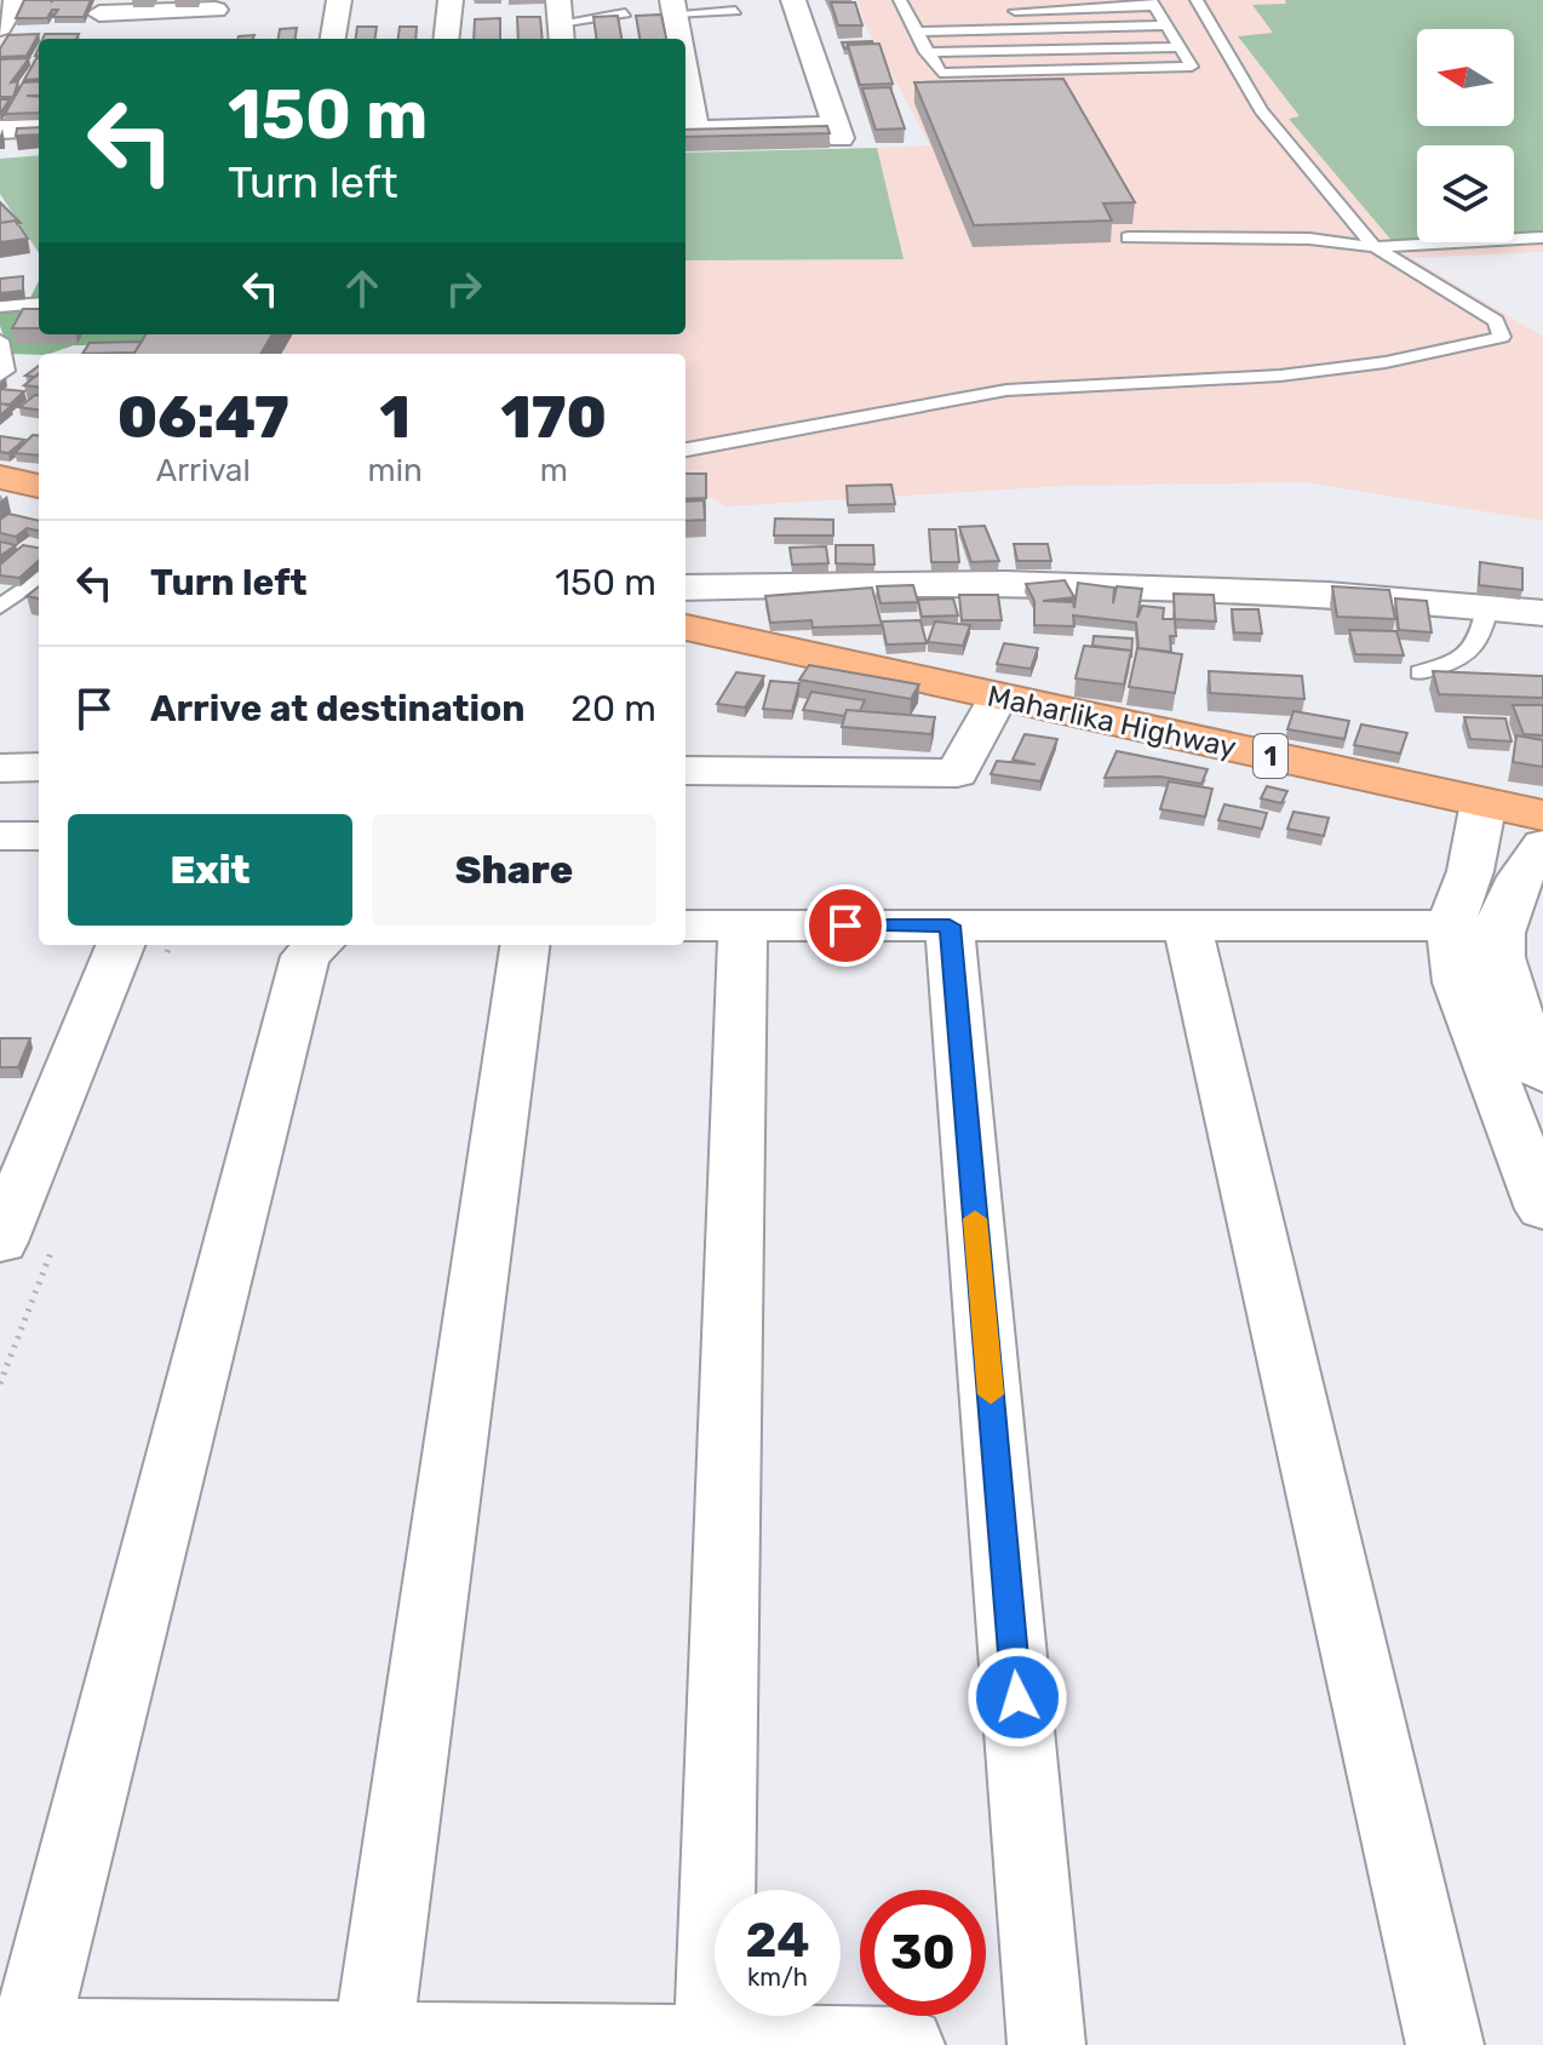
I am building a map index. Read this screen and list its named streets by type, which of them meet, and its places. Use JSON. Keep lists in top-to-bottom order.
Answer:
{
  "streets": {
    "highway": ["Maharlika Highway", "1"]
  },
  "north": "left",
  "page": {
    "turn": ["150 m", "Turn left"],
    "eta": [
      "06:47",
      "Arrival",
      "1",
      "min",
      "170",
      "m"
    ],
    "list": [
      {
        "name": "Turn left",
        "value": "150 m"
      },
      {
        "name": "Arrive at destination",
        "value": "20 m"
      }
    ],
    "buttons": ["Exit", "Share"],
    "speed": "24 km/h",
    "limit": "30"
  }
}
